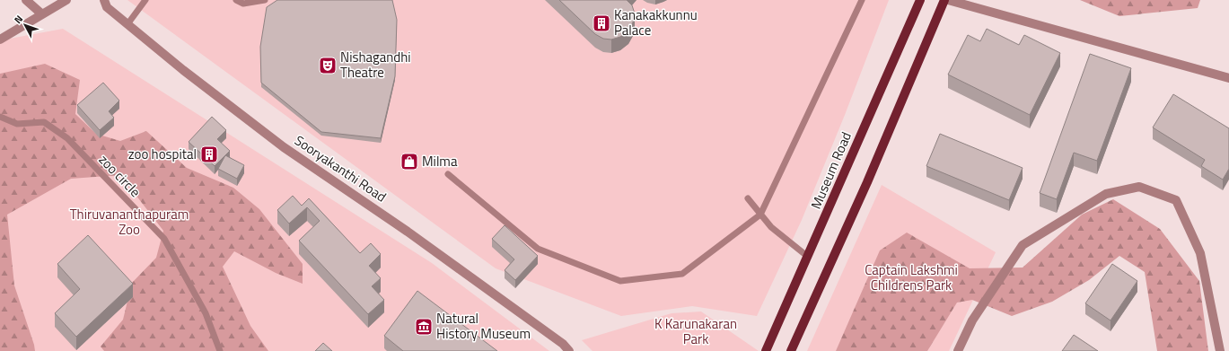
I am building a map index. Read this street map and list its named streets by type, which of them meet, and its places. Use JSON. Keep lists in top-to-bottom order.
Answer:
{
  "streets": {
    "main road": ["Museum Road"],
    "street": ["Sooryakanthi Road"],
    "lane": ["zoo circle"]
  },
  "parks": ["Thiruvananthapuram Zoo", "Captain Lakshmi Childrens Park", "K Karunakaran Park"],
  "places": {
    "building": ["Kanakakkunnu Palace", "zoo hospital"],
    "theatre": ["Nishagandhi Theatre"],
    "shop": ["Milma"],
    "museum": ["Natural History Museum"]
  },
  "north": "top left"
}
